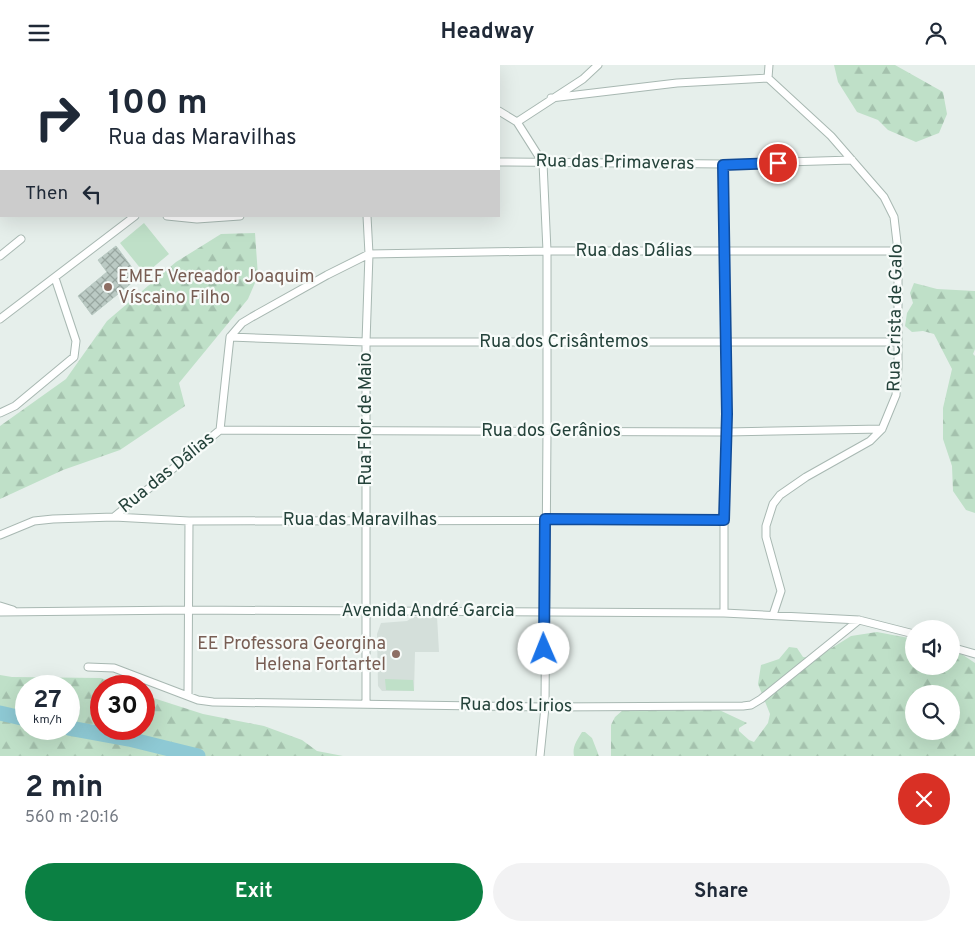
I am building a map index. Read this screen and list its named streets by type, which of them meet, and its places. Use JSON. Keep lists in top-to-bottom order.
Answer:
{
  "streets": {
    "street": [
      "Rua das Primaveras",
      "Rua das Dálias",
      "Rua Crista de Galo",
      "Rua dos Crisântemos",
      "Rua Flor de Maio",
      "Rua dos Gerânios",
      "Rua das Maravilhas",
      "Avenida André Garcia",
      "Rua dos Lirios"
    ]
  },
  "crossings": [
    ["Rua das Primaveras", "Rua Crista de Galo"],
    ["Rua das Dálias", "Rua Crista de Galo"],
    ["Rua das Dálias", "Rua Flor de Maio"],
    ["Rua das Dálias", "Rua dos Gerânios"],
    ["Rua das Dálias", "Rua das Maravilhas"],
    ["Rua Crista de Galo", "Rua dos Crisântemos"],
    ["Rua Crista de Galo", "Rua dos Gerânios"],
    ["Rua Crista de Galo", "Avenida André Garcia"],
    ["Rua dos Crisântemos", "Rua Flor de Maio"],
    ["Rua Flor de Maio", "Rua dos Gerânios"],
    ["Rua Flor de Maio", "Rua das Maravilhas"],
    ["Rua Flor de Maio", "Avenida André Garcia"],
    ["Rua Flor de Maio", "Rua dos Lirios"],
    ["Avenida André Garcia", "Rua dos Lirios"]
  ],
  "places": ["EMEF Vereador Joaquim Víscaino Filho", "EE Professora Georgina Helena Fortartel"],
  "page": {
    "header": "Headway",
    "turn": ["100 m", "Rua das Maravilhas"],
    "then": "Then",
    "speed": "27 km/h",
    "limit": "30",
    "heading": ["2 min", "560 m · 20:16"],
    "buttons": ["Exit", "Share"]
  }
}
